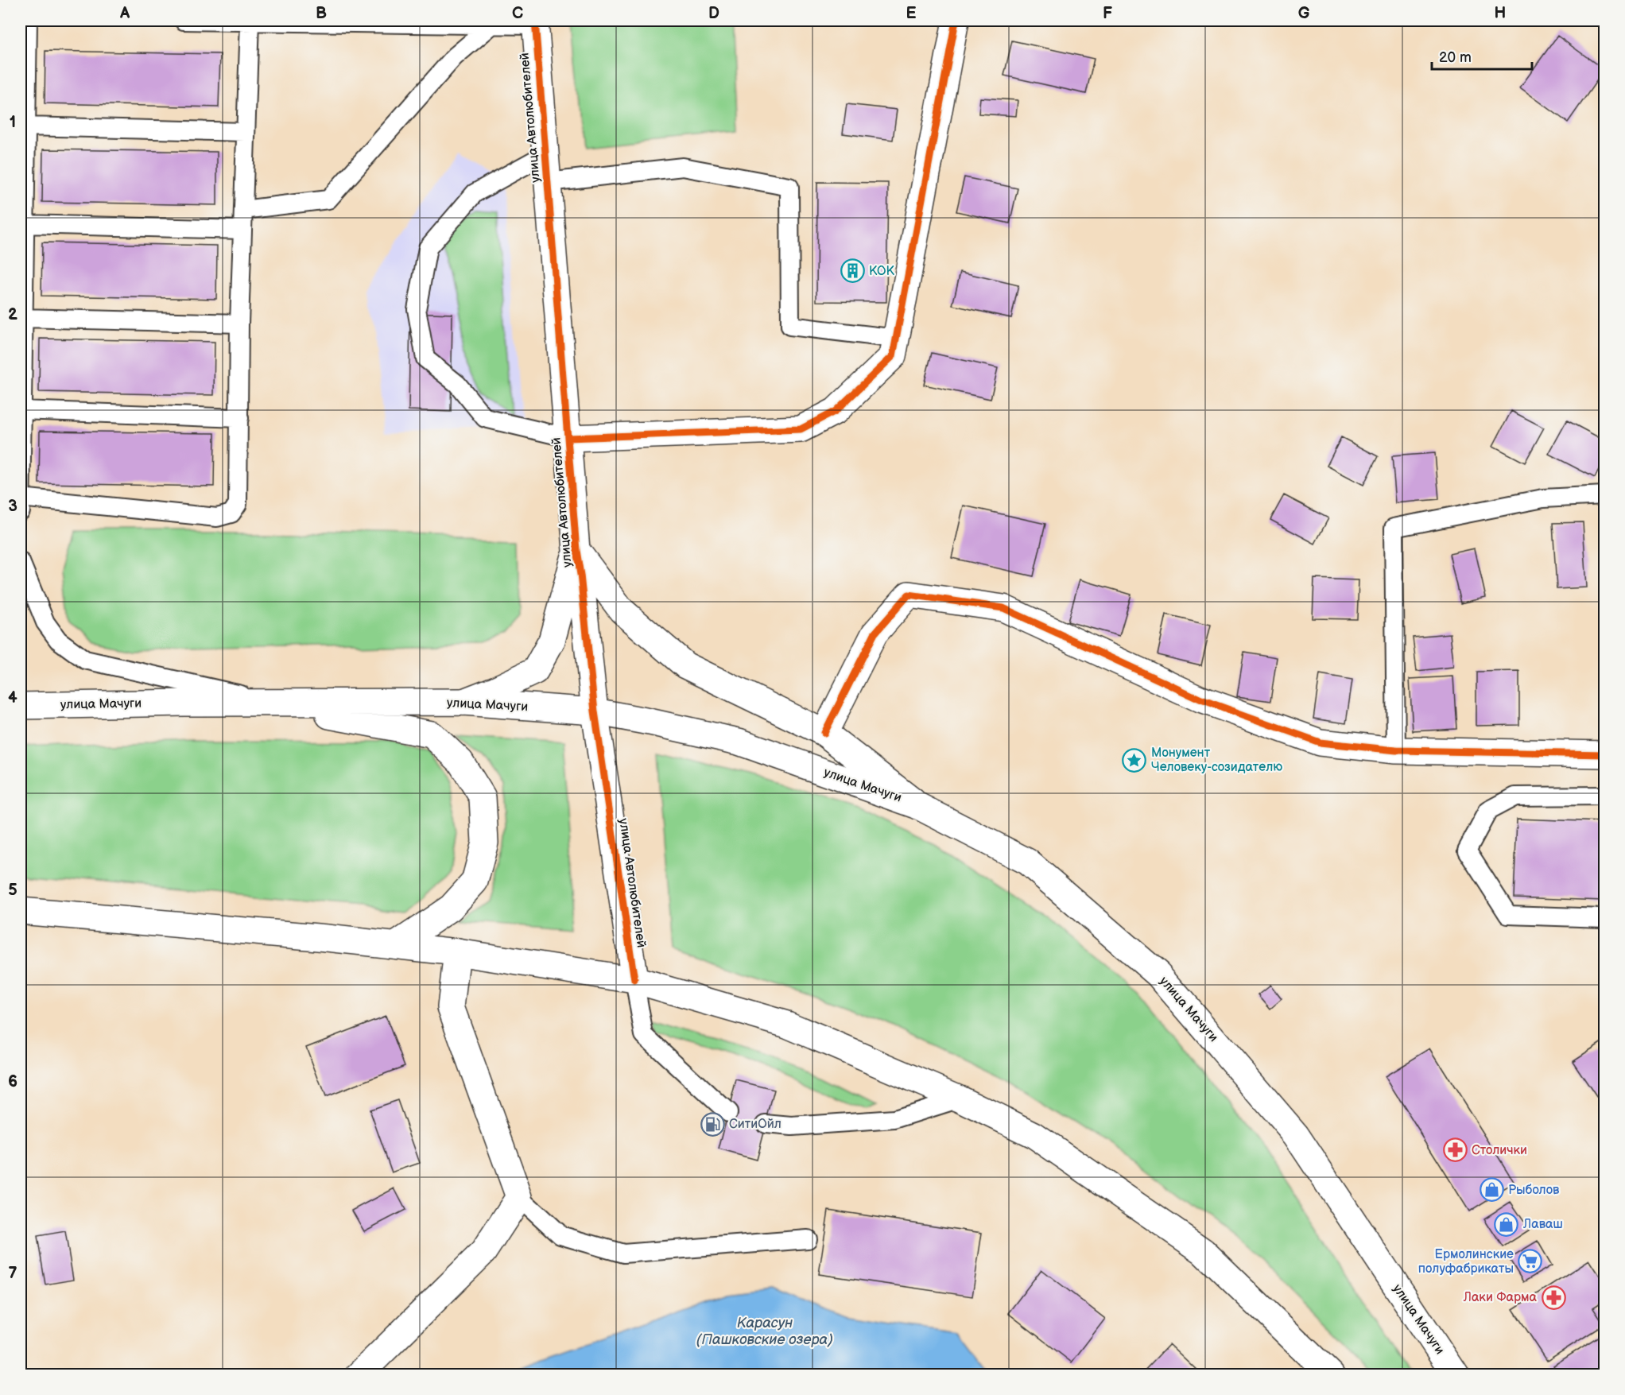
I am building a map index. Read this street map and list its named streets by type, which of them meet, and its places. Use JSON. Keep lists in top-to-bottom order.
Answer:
{
  "streets": {
    "street": ["улица Автолюбителей", "улица Мачуги"]
  },
  "crossings": [
    ["улица Автолюбителей", "улица Мачуги"]
  ],
  "water": ["Карасун (Пашковские озера)"],
  "places": {
    "building": ["КОК"],
    "place": ["Монумент Человеку-созидателю"],
    "fuel station": ["СитиОйл"],
    "pharmacy": ["Столички", "Лаки Фарма"],
    "shop": ["Рыболов", "Лаваш"],
    "supermarket": ["Ермолинские полуфабрикаты"]
  },
  "scale_bar": "20 m",
  "grid": {
    "columns": [
      "A",
      "B",
      "C",
      "D",
      "E",
      "F",
      "G",
      "H"
    ],
    "rows": [
      "1",
      "2",
      "3",
      "4",
      "5",
      "6",
      "7"
    ]
  }
}
